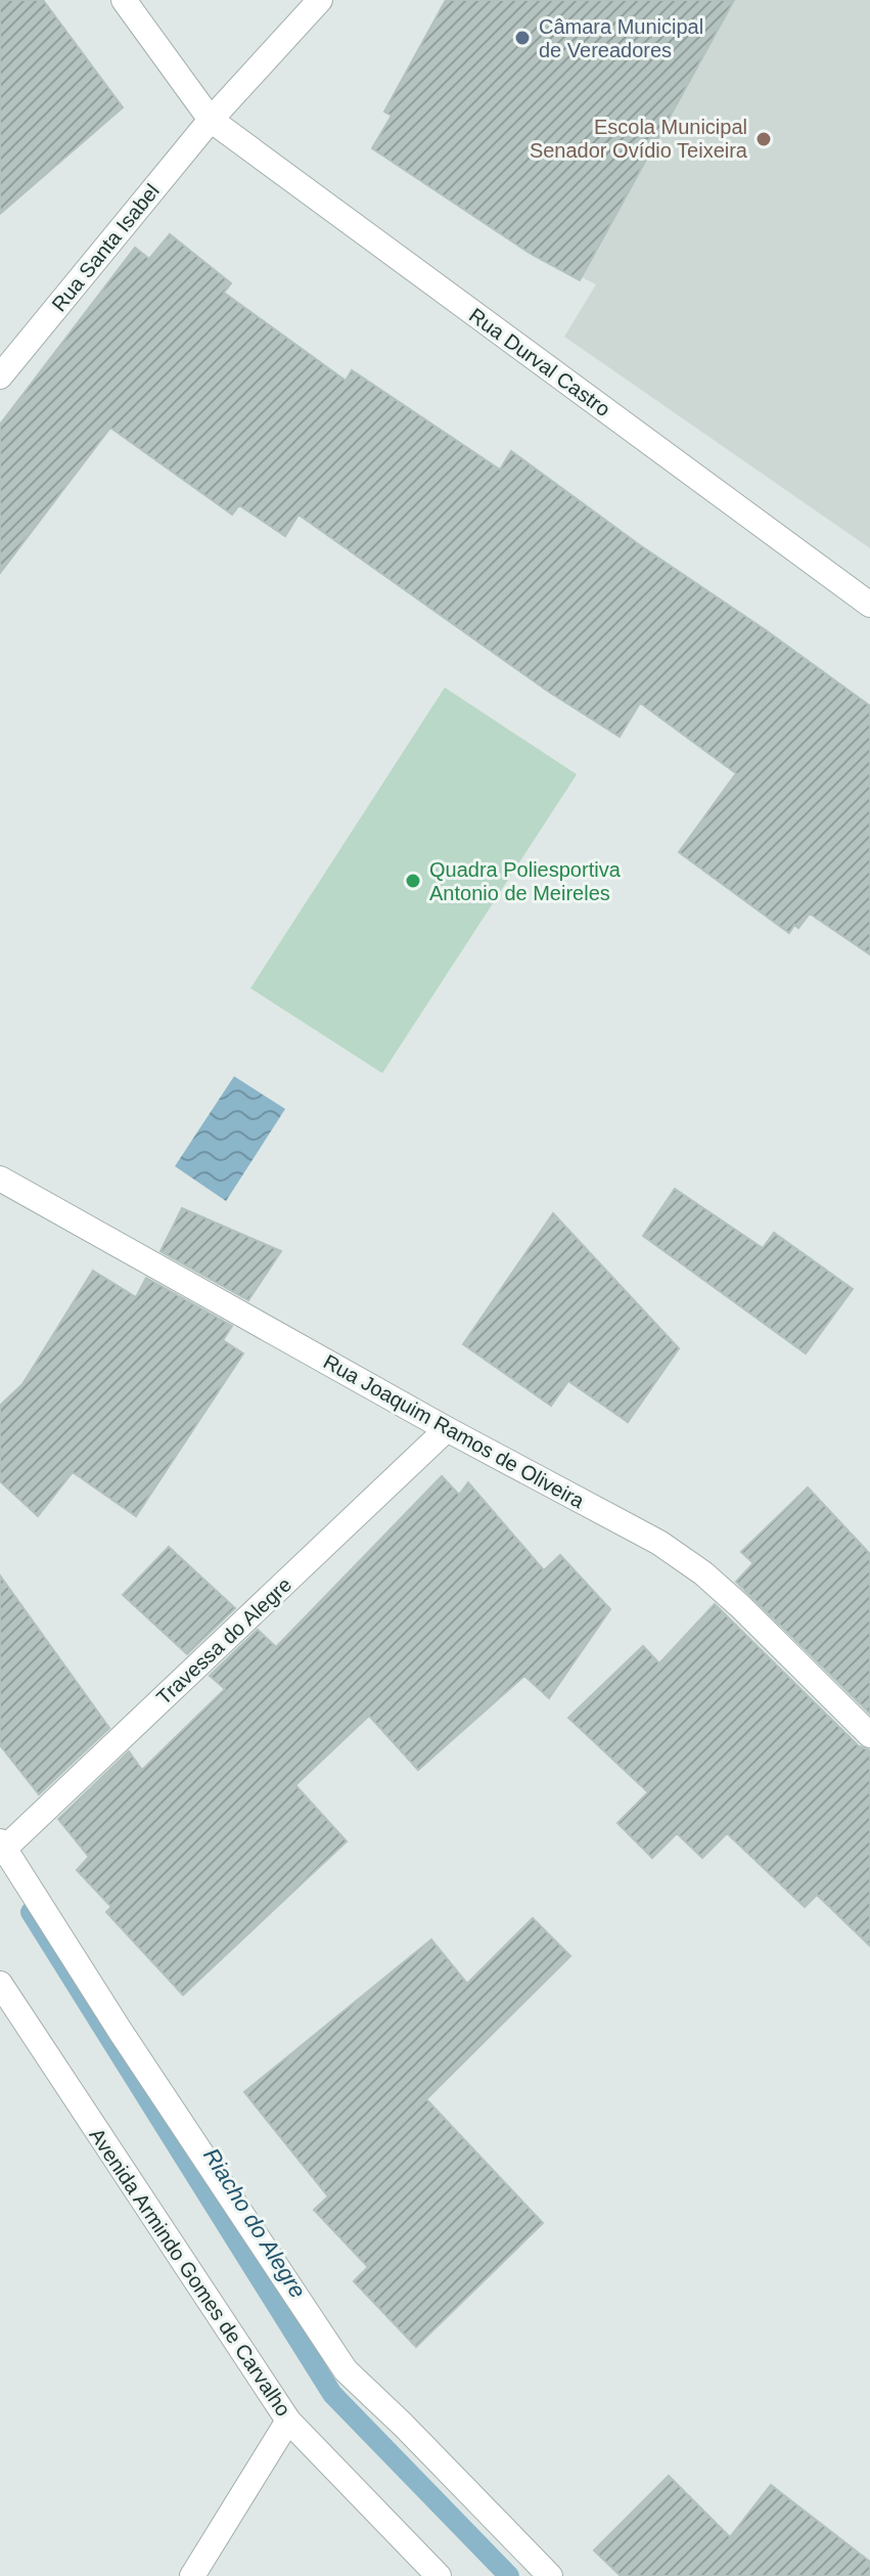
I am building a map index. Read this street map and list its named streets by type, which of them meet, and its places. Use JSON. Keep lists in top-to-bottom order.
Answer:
{
  "streets": {
    "street": [
      "Rua Santa Isabel",
      "Rua Durval Castro",
      "Rua Joaquim Ramos de Oliveira",
      "Travessa do Alegre",
      "Avenida Armindo Gomes de Carvalho"
    ]
  },
  "crossings": [
    ["Rua Santa Isabel", "Rua Durval Castro"],
    ["Rua Joaquim Ramos de Oliveira", "Travessa do Alegre"]
  ],
  "water": ["Riacho do Alegre"],
  "places": ["Câmara Municipal de Vereadores", "Escola Municipal Senador Ovídio Teixeira", "Quadra Poliesportiva Antonio de Meireles"]
}
